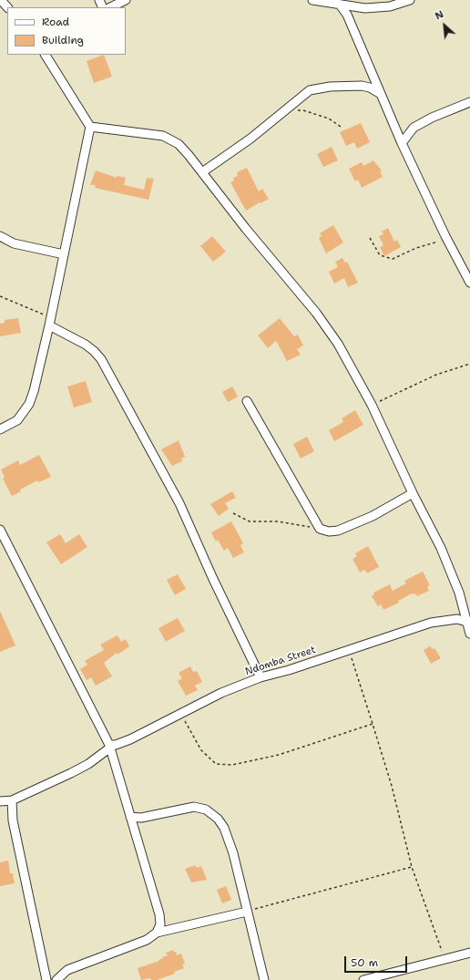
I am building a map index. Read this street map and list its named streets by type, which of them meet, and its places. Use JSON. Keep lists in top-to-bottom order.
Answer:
{
  "streets": {
    "street": ["Ndomba Street"]
  },
  "legend": ["Road", "Building"],
  "scale_bar": "50 m",
  "north": "top left"
}
